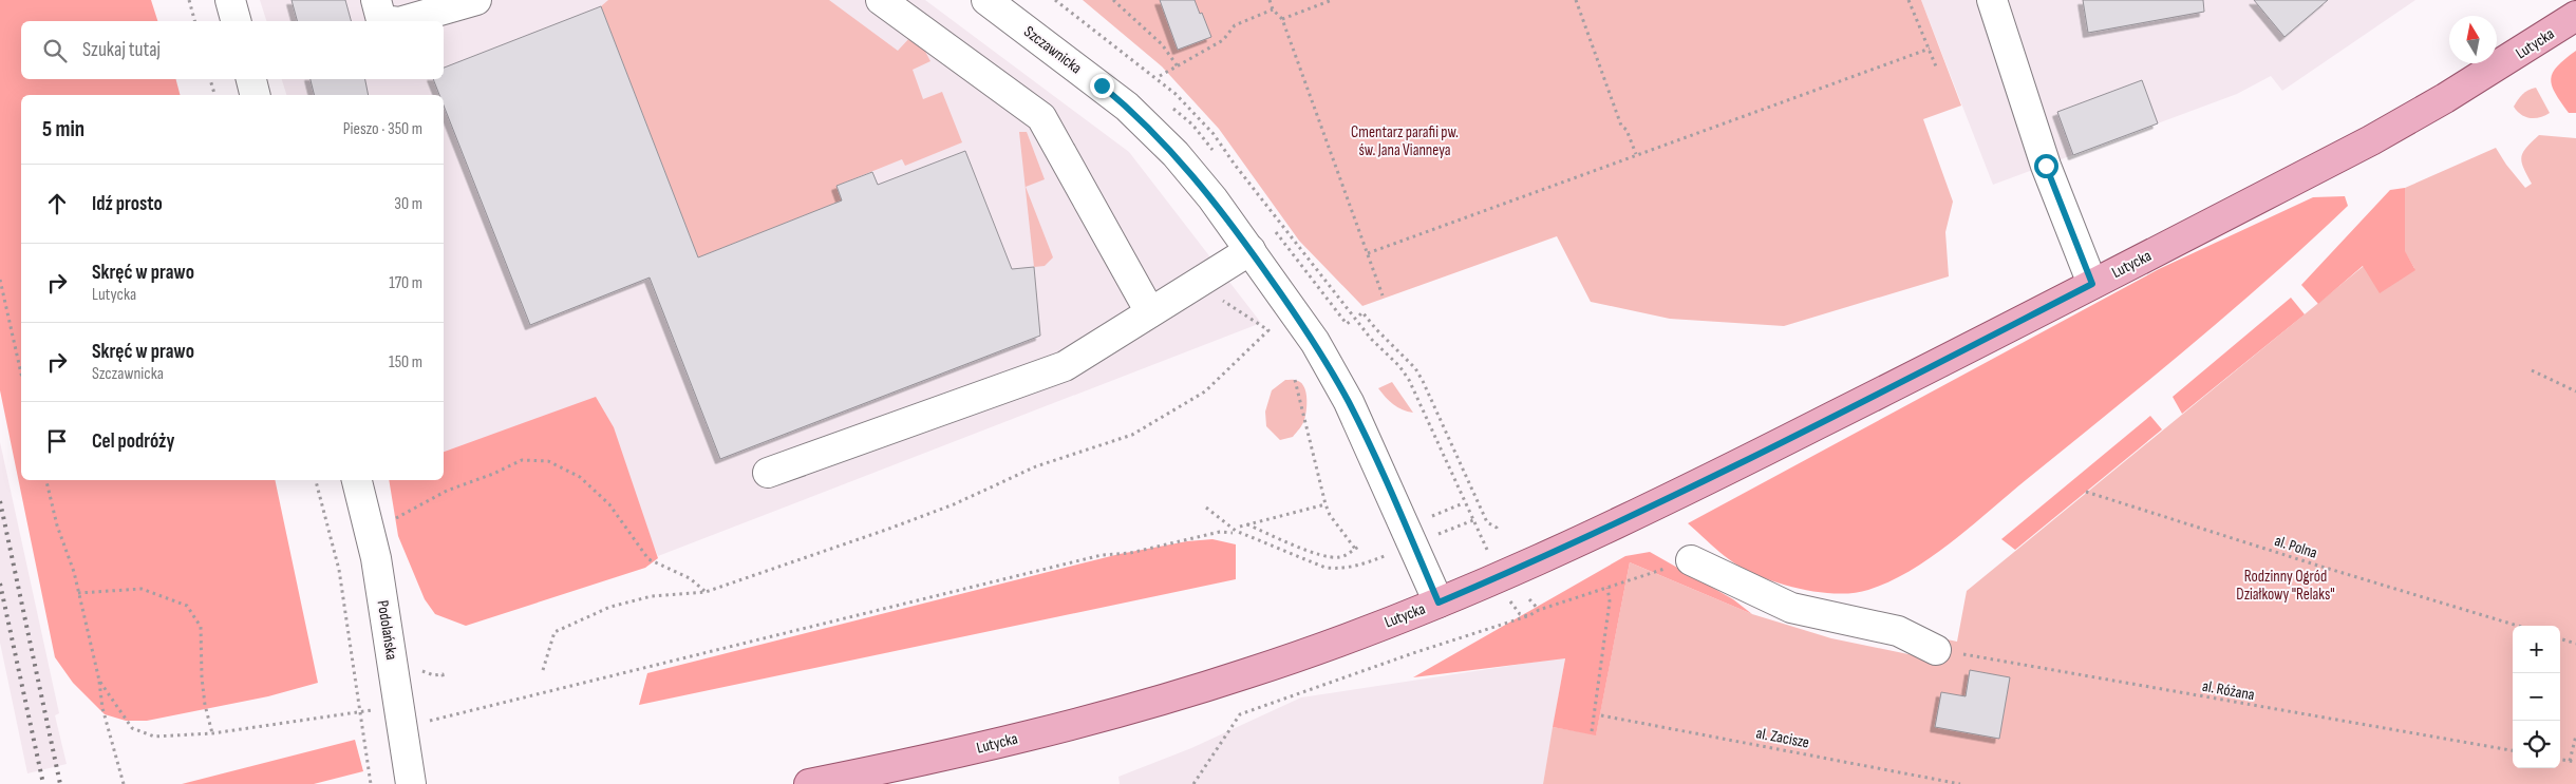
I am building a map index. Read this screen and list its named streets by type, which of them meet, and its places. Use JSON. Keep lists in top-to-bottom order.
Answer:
{
  "streets": {
    "main road": ["Lutycka"],
    "street": ["Szczawnicka", "Podolańska"],
    "path": ["al. Polna", "al. Różana", "al. Zacisze"]
  },
  "crossings": [
    ["Lutycka", "Szczawnicka"]
  ],
  "parks": ["Cmentarz parafii pw. św. Jana Vianneya", "Rodzinny Ogród Działkowy \"Relaks\""],
  "north": "top",
  "page": {
    "search": "Szukaj tutaj",
    "heading": ["5 min", "Pieszo · 350 m"],
    "list": [
      ["Idź prosto", "30 m"],
      ["Skręć w prawo", "Lutycka", "170 m"],
      ["Skręć w prawo", "Szczawnicka", "150 m"],
      "Cel podróży"
    ],
    "map_buttons": ["+", "−"]
  }
}
